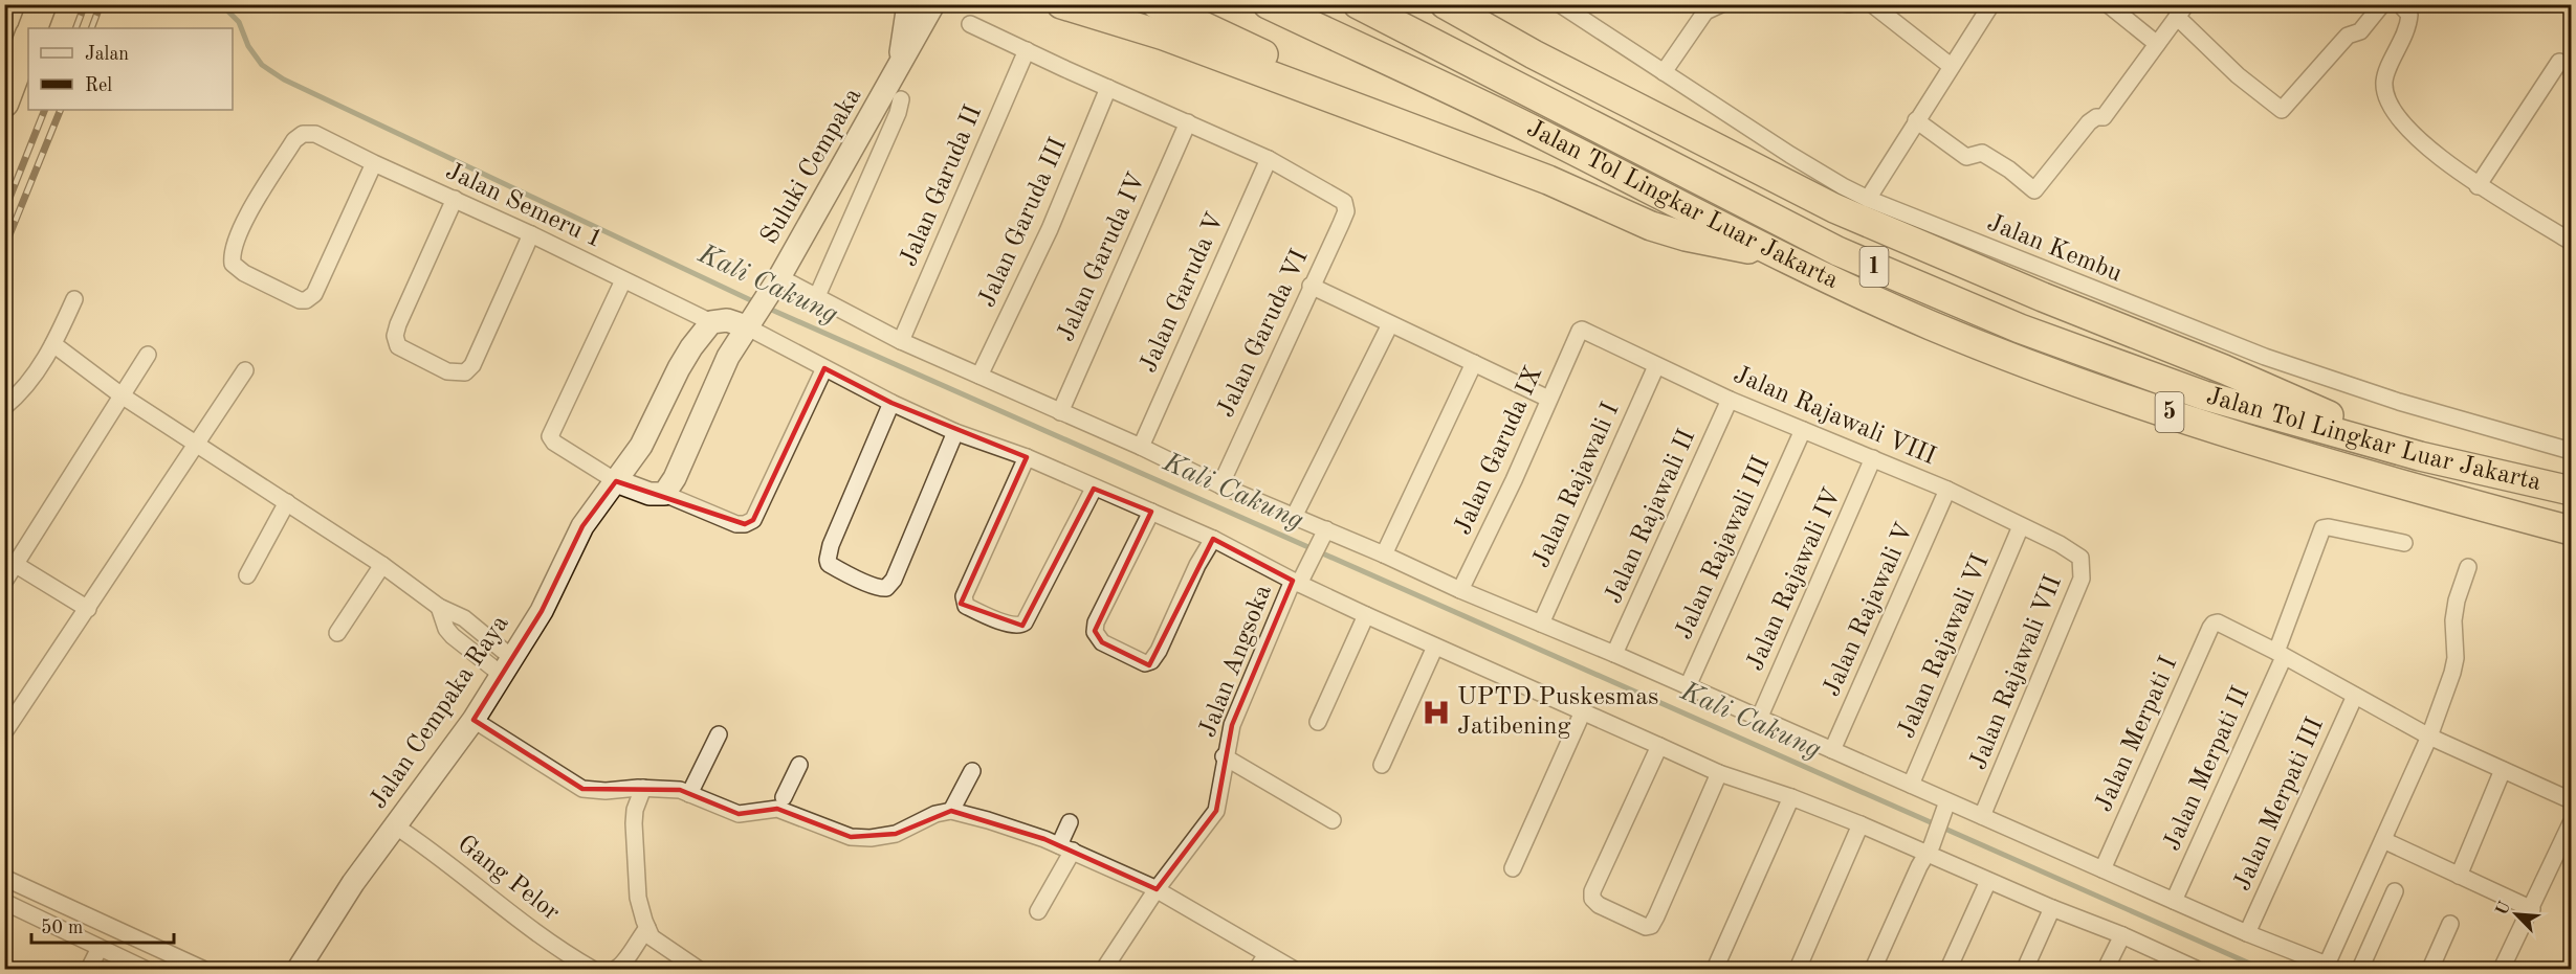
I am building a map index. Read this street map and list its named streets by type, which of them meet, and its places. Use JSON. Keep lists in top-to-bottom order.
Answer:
{
  "streets": {
    "highway": ["Jalan Tol Lingkar Luar Jakarta", "1", "5"],
    "street": [
      "Suluki Cempaka",
      "Jalan Garuda II",
      "Jalan Semeru 1",
      "Jalan Garuda III",
      "Jalan Kembu",
      "Jalan Garuda IV",
      "Jalan Garuda V",
      "Jalan Garuda VI",
      "Jalan Rajawali VIII",
      "Jalan Garuda IX",
      "Jalan Rajawali I",
      "Jalan Rajawali II",
      "Jalan Rajawali III",
      "Jalan Rajawali IV",
      "Jalan Rajawali V",
      "Jalan Rajawali VI",
      "Jalan Angsoka",
      "Jalan Rajawali VII",
      "Jalan Cempaka Raya",
      "Jalan Merpati I",
      "Jalan Merpati II",
      "Jalan Merpati III",
      "Gang Pelor"
    ]
  },
  "crossings": [
    ["Jalan Garuda V", "Jalan Garuda VI"],
    ["Jalan Rajawali VIII", "Jalan Garuda IX"],
    ["Jalan Rajawali VIII", "Jalan Rajawali I"],
    ["Jalan Rajawali VIII", "Jalan Rajawali II"],
    ["Jalan Rajawali VIII", "Jalan Rajawali III"],
    ["Jalan Rajawali VIII", "Jalan Rajawali IV"],
    ["Jalan Rajawali VIII", "Jalan Rajawali V"],
    ["Jalan Rajawali VIII", "Jalan Rajawali VI"],
    ["Jalan Rajawali VIII", "Jalan Rajawali VII"],
    ["Jalan Cempaka Raya", "Gang Pelor"],
    ["Jalan Merpati I", "Jalan Merpati II"]
  ],
  "water": ["Kali Cakung"],
  "places": {
    "hospital": ["UPTD Puskesmas Jatibening"]
  },
  "legend": ["Jalan", "Rel"],
  "scale_bar": "50 m",
  "north": "top left"
}
